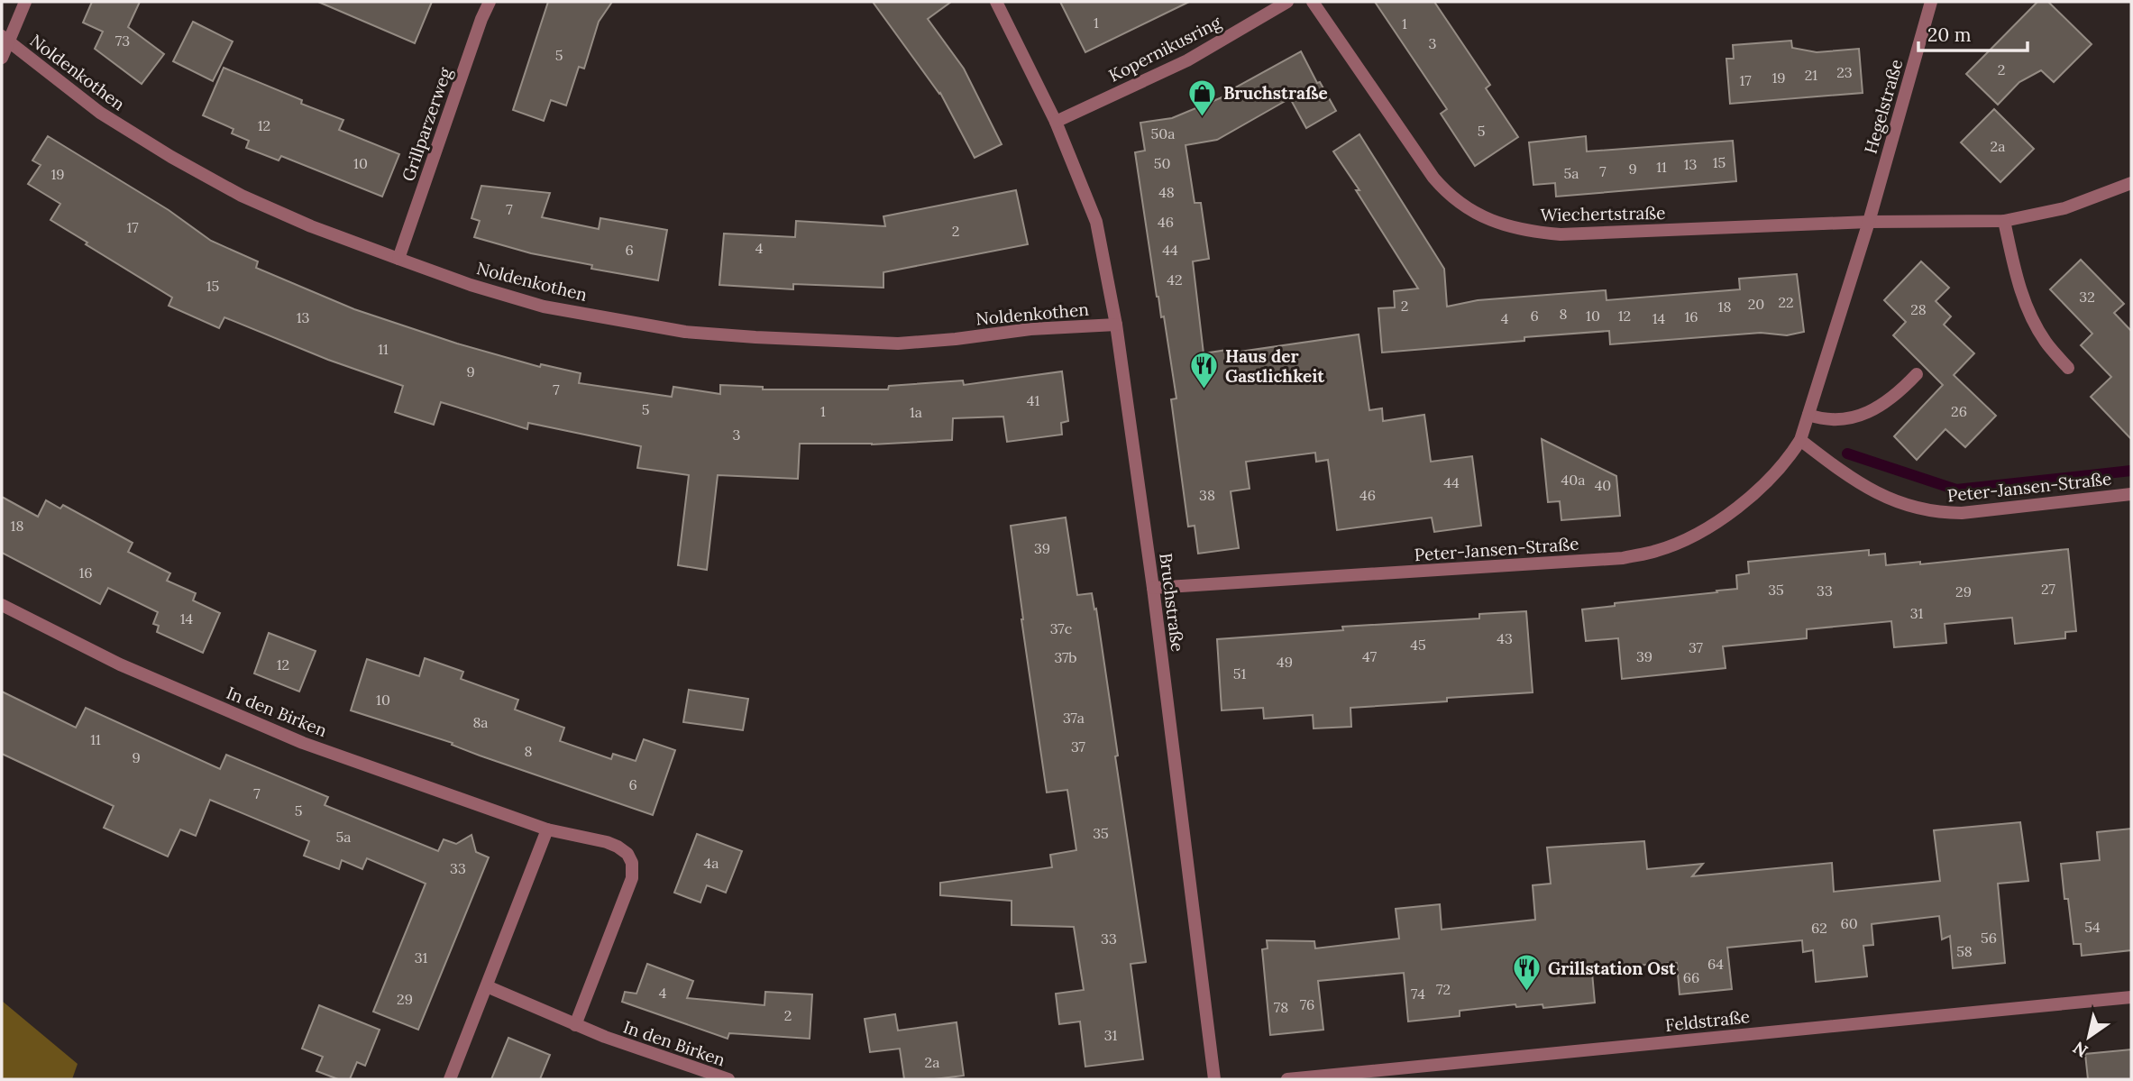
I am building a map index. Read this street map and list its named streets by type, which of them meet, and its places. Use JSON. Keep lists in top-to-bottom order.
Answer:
{
  "streets": {
    "street": [
      "Kopernikusring",
      "Noldenkothen",
      "Hegelstraße",
      "Grillparzerweg",
      "Wiechertstraße",
      "Peter-Jansen-Straße",
      "Bruchstraße",
      "In den Birken",
      "Feldstraße"
    ]
  },
  "crossings": [
    ["Kopernikusring", "Bruchstraße"],
    ["Noldenkothen", "Grillparzerweg"],
    ["Noldenkothen", "Bruchstraße"],
    ["Hegelstraße", "Wiechertstraße"],
    ["Hegelstraße", "Peter-Jansen-Straße"],
    ["Wiechertstraße", "Peter-Jansen-Straße"],
    ["Peter-Jansen-Straße", "Bruchstraße"]
  ],
  "places": {
    "shop": ["Bruchstraße"],
    "restaurant": ["Haus der Gastlichkeit", "Grillstation Ost"]
  },
  "house_numbers": [
    "1",
    "1",
    "73",
    "3",
    "5",
    "2",
    "23",
    "21",
    "19",
    "17",
    "12",
    "5",
    "50a",
    "2a",
    "15",
    "10",
    "50",
    "13",
    "11",
    "9",
    "7",
    "5a",
    "19",
    "48",
    "7",
    "46",
    "17",
    "2",
    "4",
    "6",
    "44",
    "42",
    "15",
    "32",
    "22",
    "20",
    "2",
    "18",
    "28",
    "8",
    "6",
    "10",
    "12",
    "16",
    "13",
    "4",
    "14",
    "11",
    "9",
    "7",
    "41",
    "5",
    "1",
    "26",
    "1a",
    "3",
    "40a",
    "44",
    "40",
    "38",
    "46",
    "18",
    "39",
    "16",
    "27",
    "35",
    "33",
    "29",
    "31",
    "14",
    "37c",
    "43",
    "45",
    "37",
    "47",
    "39",
    "37b",
    "49",
    "12",
    "51",
    "10",
    "37a",
    "8a",
    "11",
    "37",
    "8",
    "9",
    "6",
    "7",
    "5",
    "35",
    "5a",
    "4a",
    "33",
    "60",
    "54",
    "62",
    "56",
    "33",
    "58",
    "31",
    "64",
    "66",
    "72",
    "4",
    "74",
    "29",
    "76",
    "78",
    "2",
    "31",
    "2a"
  ],
  "scale_bar": "20 m",
  "north": "bottom left"
}
